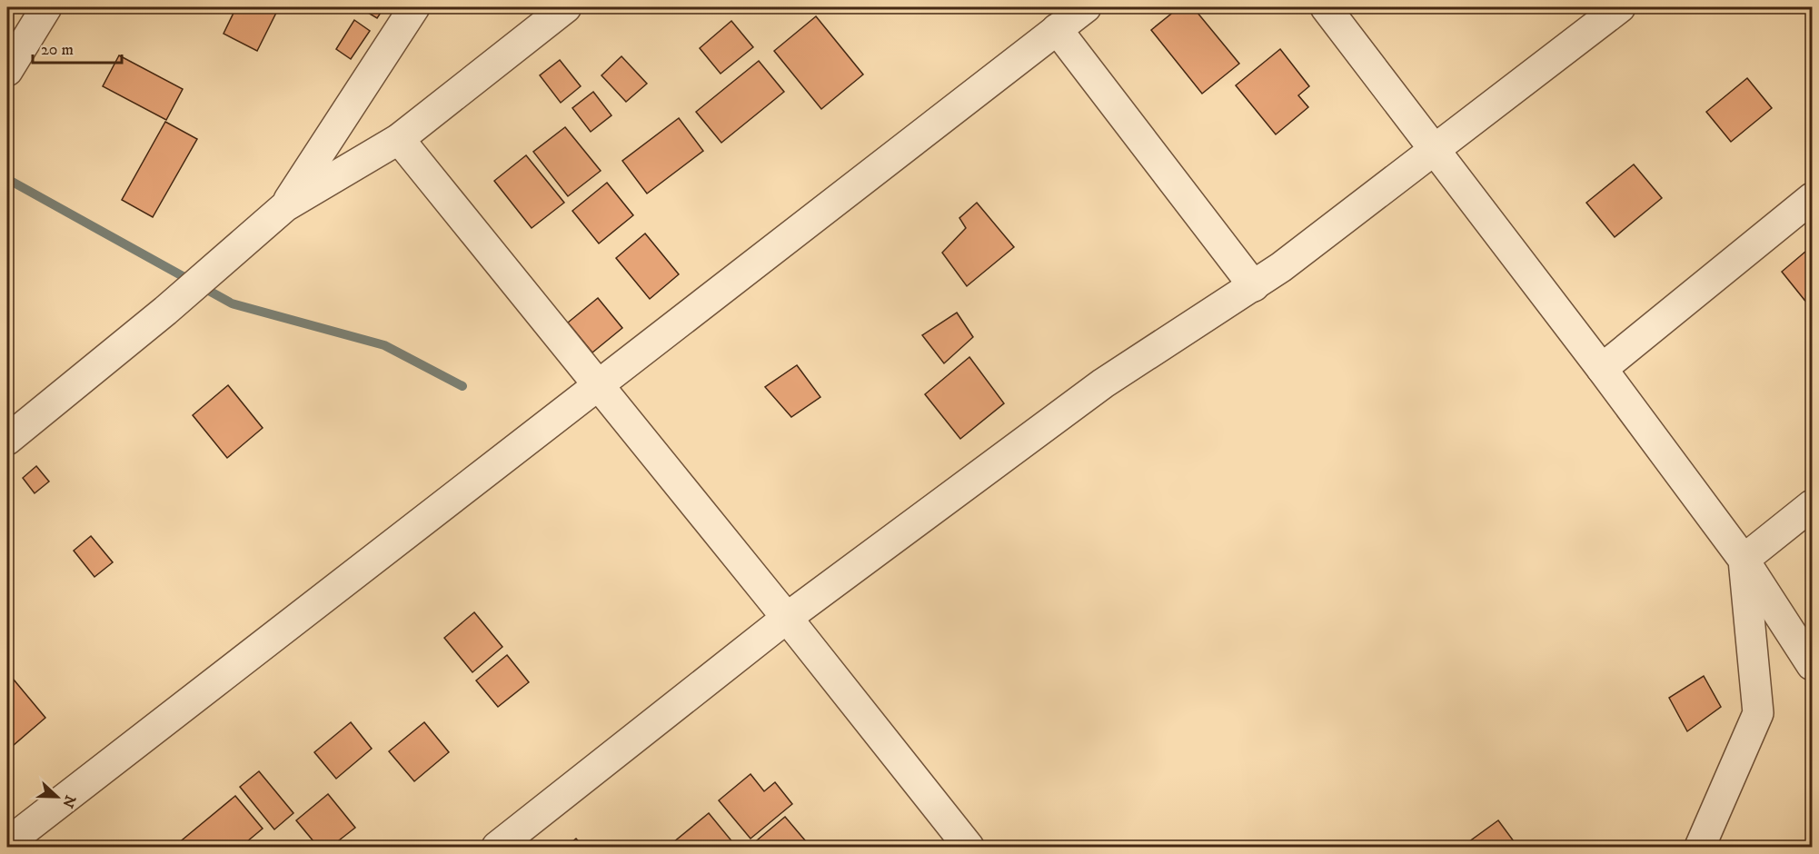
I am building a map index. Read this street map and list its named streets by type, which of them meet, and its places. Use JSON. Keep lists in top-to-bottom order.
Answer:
{
  "scale_bar": "20 m",
  "north": "right"
}
